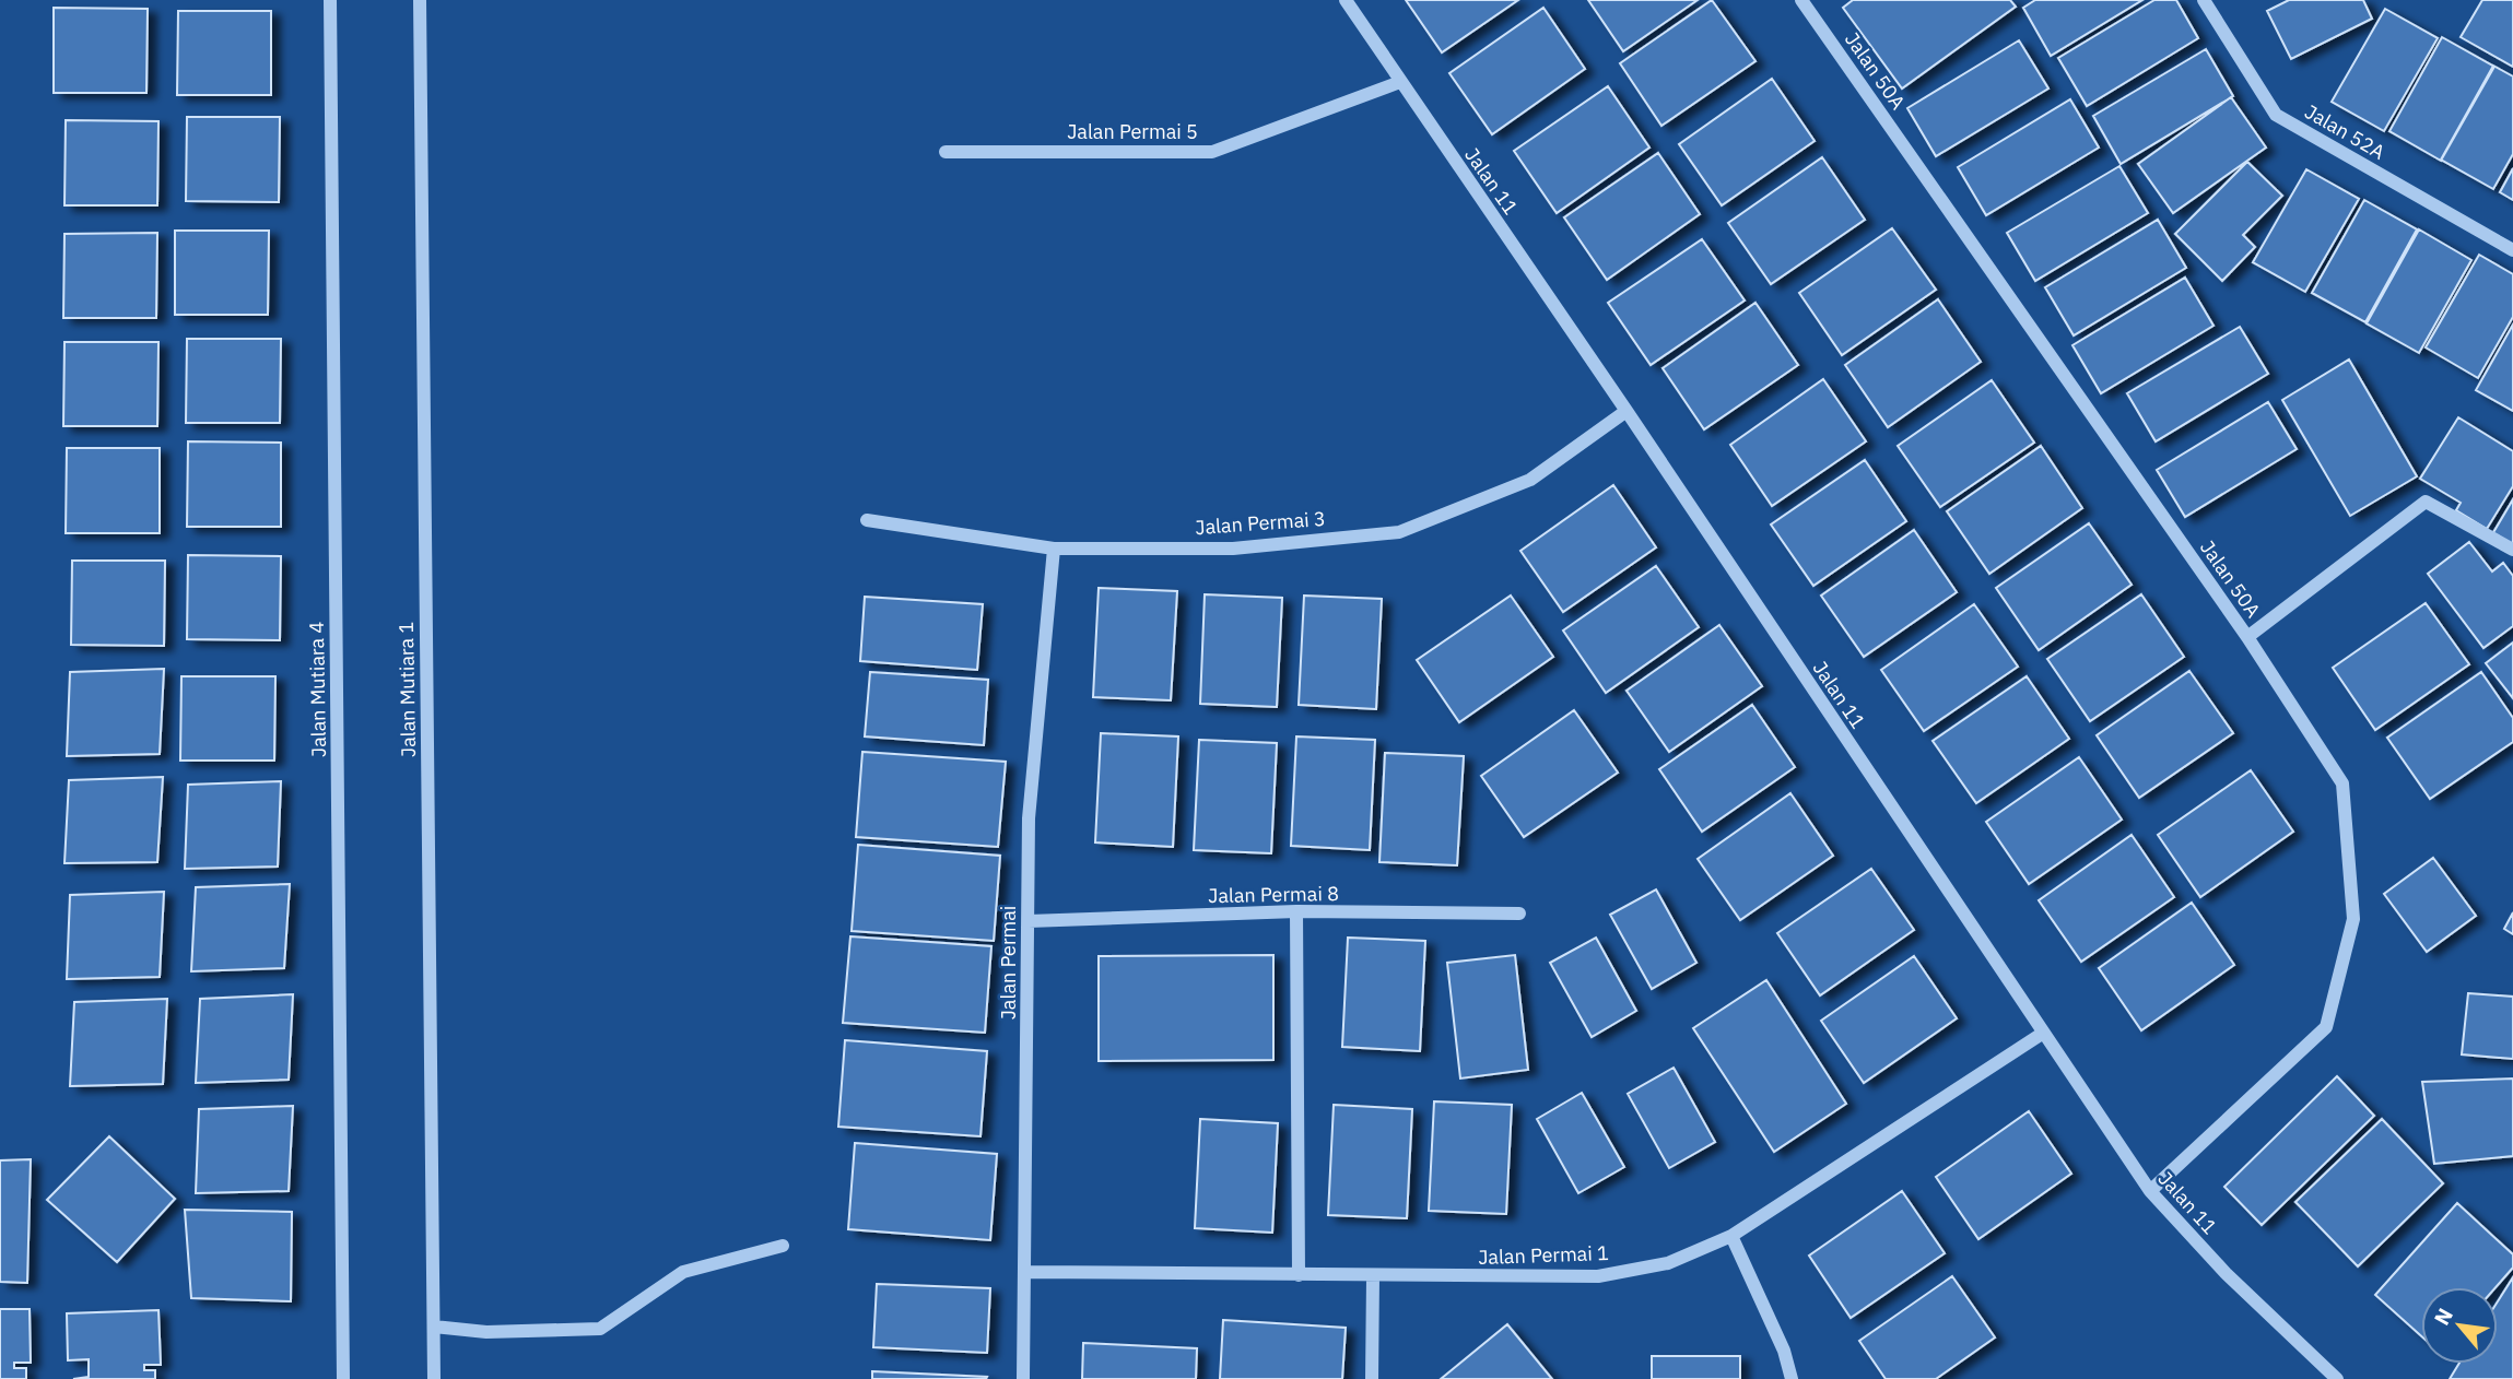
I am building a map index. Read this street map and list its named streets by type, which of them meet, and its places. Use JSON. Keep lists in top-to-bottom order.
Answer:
{
  "streets": {
    "street": [
      "Jalan 50A",
      "Jalan Permai 5",
      "Jalan 52A",
      "Jalan 11",
      "Jalan Permai 3",
      "Jalan Mutiara 4",
      "Jalan Mutiara 1",
      "Jalan Permai 8",
      "Jalan Permai",
      "Jalan Permai 1"
    ]
  },
  "crossings": [
    ["Jalan 50A", "Jalan 11"],
    ["Jalan Permai 5", "Jalan 11"],
    ["Jalan 11", "Jalan Permai 3"],
    ["Jalan 11", "Jalan Permai 1"],
    ["Jalan Permai 3", "Jalan Permai"],
    ["Jalan Permai 8", "Jalan Permai"],
    ["Jalan Permai", "Jalan Permai 1"]
  ],
  "north": "top left"
}
